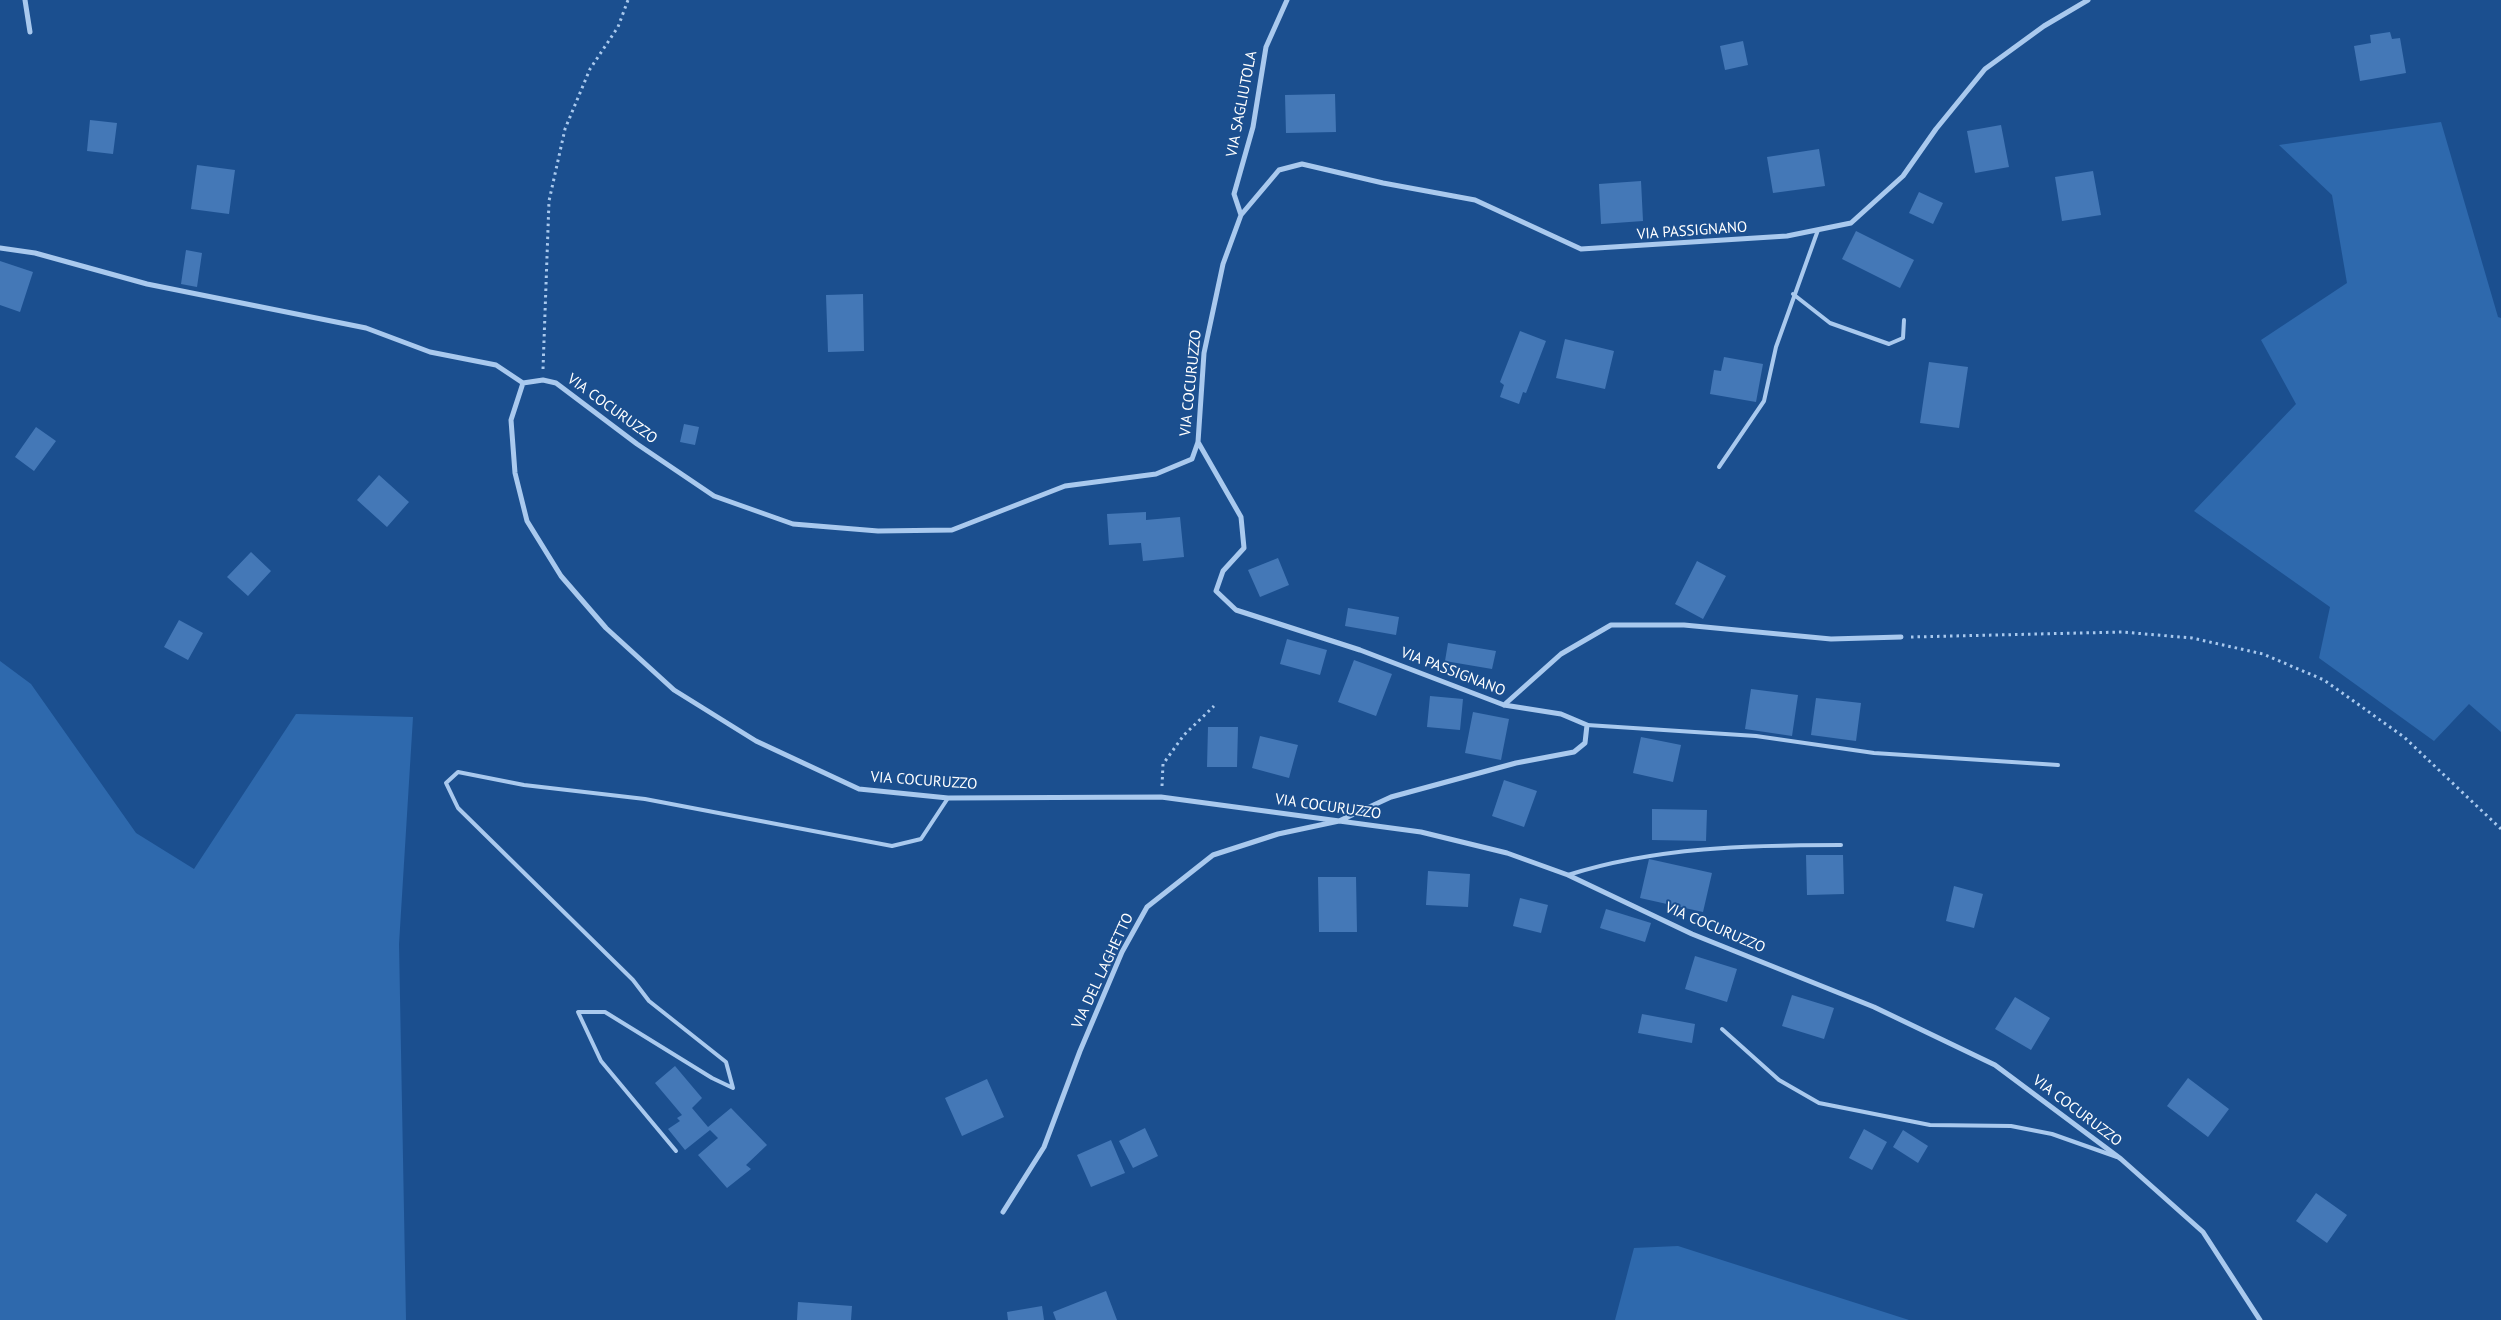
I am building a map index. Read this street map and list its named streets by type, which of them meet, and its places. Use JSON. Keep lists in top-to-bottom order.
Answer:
{
  "streets": {
    "street": [
      "VIA SAGLIUTOLA",
      "VIA PASSIGNANO",
      "VIA COCURUZZO",
      "VIA DEL LAGHETTO"
    ]
  },
  "crossings": [
    ["VIA SAGLIUTOLA", "VIA PASSIGNANO"],
    ["VIA SAGLIUTOLA", "VIA COCURUZZO"],
    ["VIA PASSIGNANO", "VIA COCURUZZO"],
    ["VIA COCURUZZO", "VIA DEL LAGHETTO"]
  ]
}
